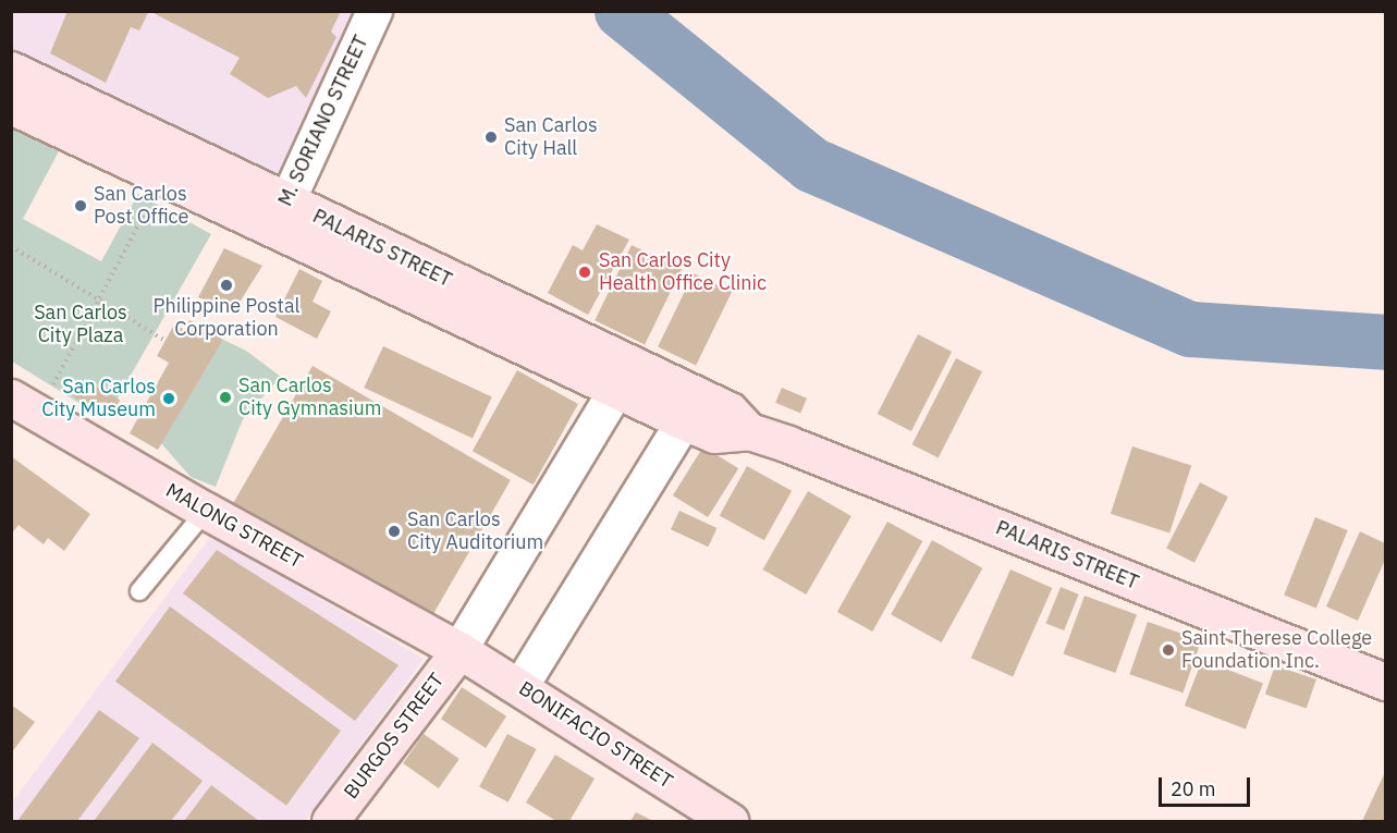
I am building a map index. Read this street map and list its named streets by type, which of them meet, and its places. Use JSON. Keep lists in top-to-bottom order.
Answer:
{
  "streets": {
    "main road": [
      "PALARIS STREET",
      "MALONG STREET",
      "BONIFACIO STREET",
      "BURGOS STREET"
    ],
    "street": ["M. SORIANO STREET"]
  },
  "crossings": [
    ["M. SORIANO STREET", "PALARIS STREET"],
    ["MALONG STREET", "BONIFACIO STREET"],
    ["MALONG STREET", "BURGOS STREET"],
    ["BONIFACIO STREET", "BURGOS STREET"]
  ],
  "parks": ["San Carlos City Plaza"],
  "places": [
    "San Carlos City Hall",
    "San Carlos Post Office",
    "San Carlos City Health Office Clinic",
    "Philippine Postal Corporation",
    "San Carlos City Gymnasium",
    "San Carlos City Museum",
    "San Carlos City Auditorium",
    "Saint Therese College Foundation Inc."
  ],
  "scale_bar": "20 m"
}
